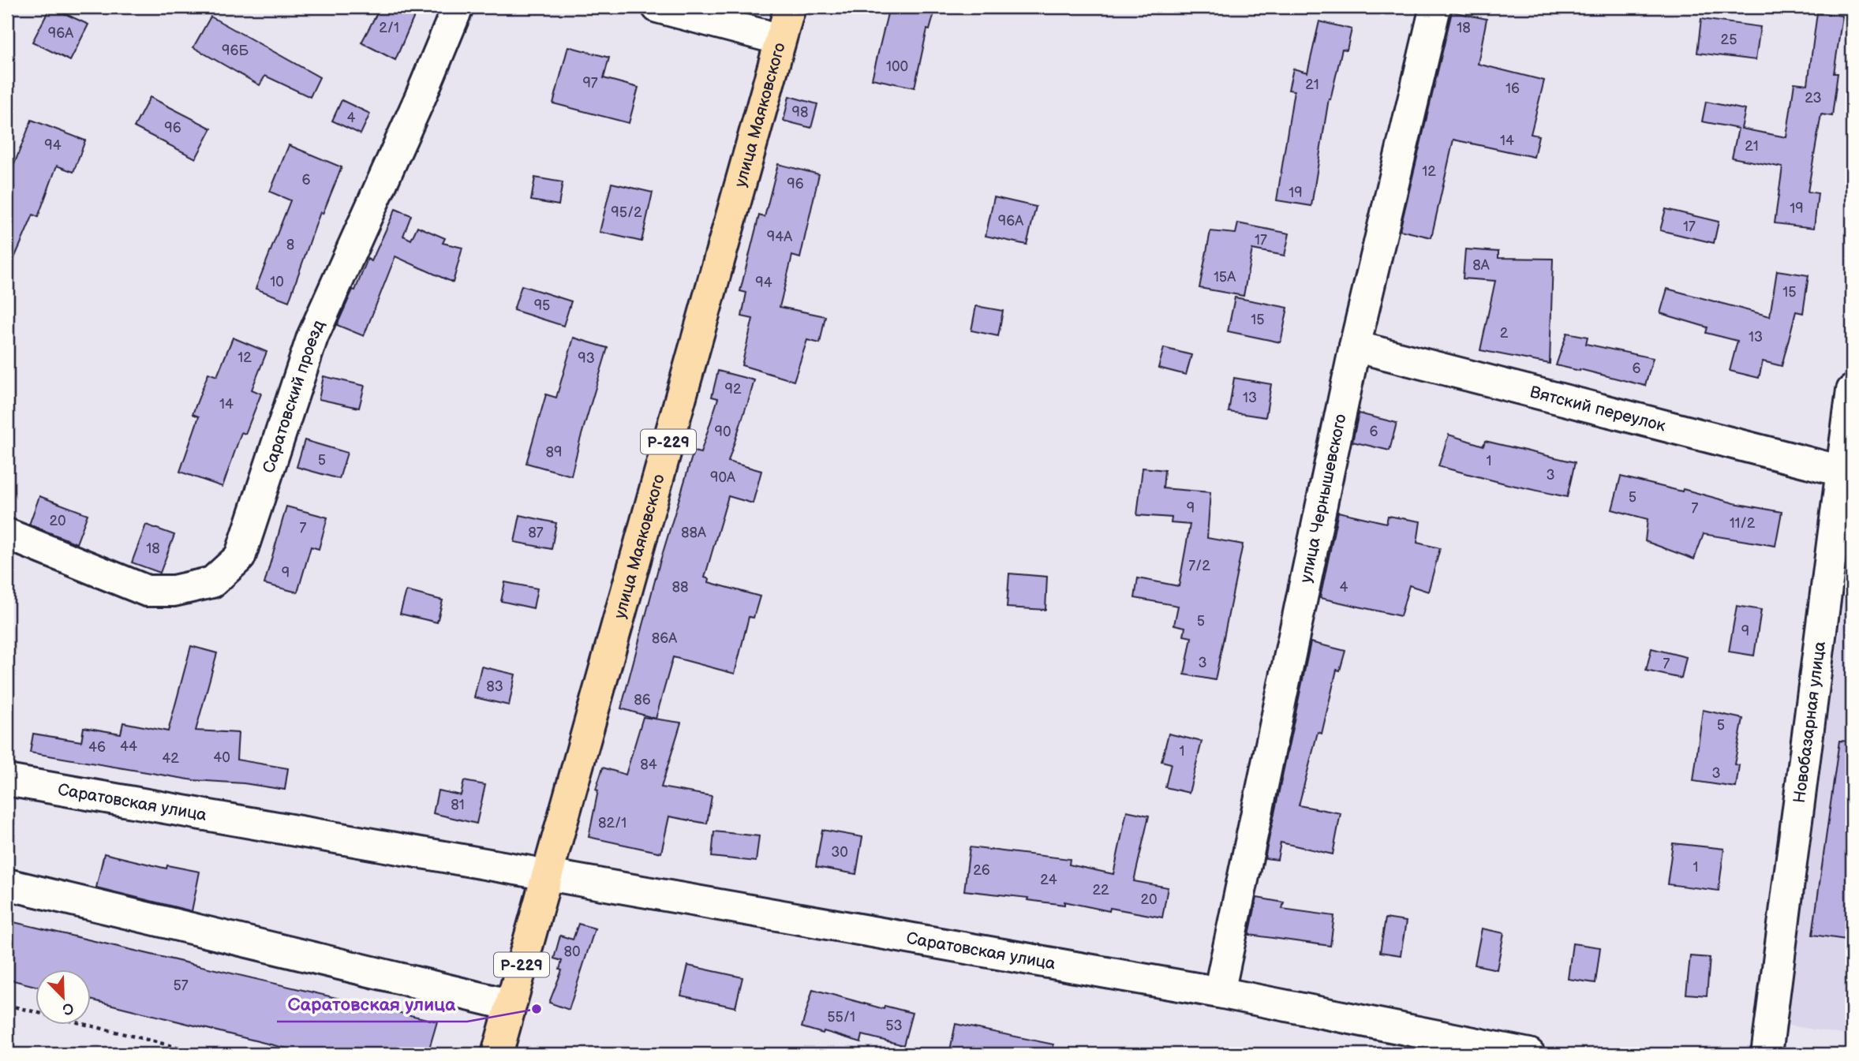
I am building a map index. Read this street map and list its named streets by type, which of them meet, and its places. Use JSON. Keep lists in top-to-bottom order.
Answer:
{
  "streets": {
    "main road": ["улица Маяковского", "Р-229"],
    "street": [
      "Саратовский проезд",
      "Вятский переулок",
      "улица Чернышевского",
      "Новобазарная улица",
      "Саратовская улица"
    ]
  },
  "crossings": [
    ["улица Маяковского", "Саратовская улица"],
    ["Вятский переулок", "улица Чернышевского"],
    ["Вятский переулок", "Новобазарная улица"],
    ["улица Чернышевского", "Саратовская улица"]
  ],
  "places": ["Саратовская улица"],
  "house_numbers": [
    "2/1",
    "18",
    "96А",
    "25",
    "96Б",
    "100",
    "97",
    "21",
    "16",
    "23",
    "98",
    "4",
    "96",
    "14",
    "94",
    "21",
    "12",
    "6",
    "96",
    "19",
    "19",
    "95/2",
    "96А",
    "17",
    "94А",
    "17",
    "8",
    "8А",
    "15А",
    "10",
    "94",
    "15",
    "95",
    "15",
    "2",
    "13",
    "12",
    "93",
    "6",
    "92",
    "13",
    "14",
    "90",
    "6",
    "89",
    "5",
    "1",
    "3",
    "90А",
    "5",
    "9",
    "7",
    "20",
    "11/2",
    "7",
    "87",
    "88А",
    "18",
    "7/2",
    "9",
    "88",
    "4",
    "5",
    "9",
    "86А",
    "3",
    "7",
    "83",
    "86",
    "5",
    "44",
    "46",
    "1",
    "40",
    "42",
    "84",
    "3",
    "81",
    "82/1",
    "30",
    "1",
    "26",
    "24",
    "22",
    "20",
    "80",
    "57",
    "55/1",
    "53"
  ],
  "north": "bottom right"
}
